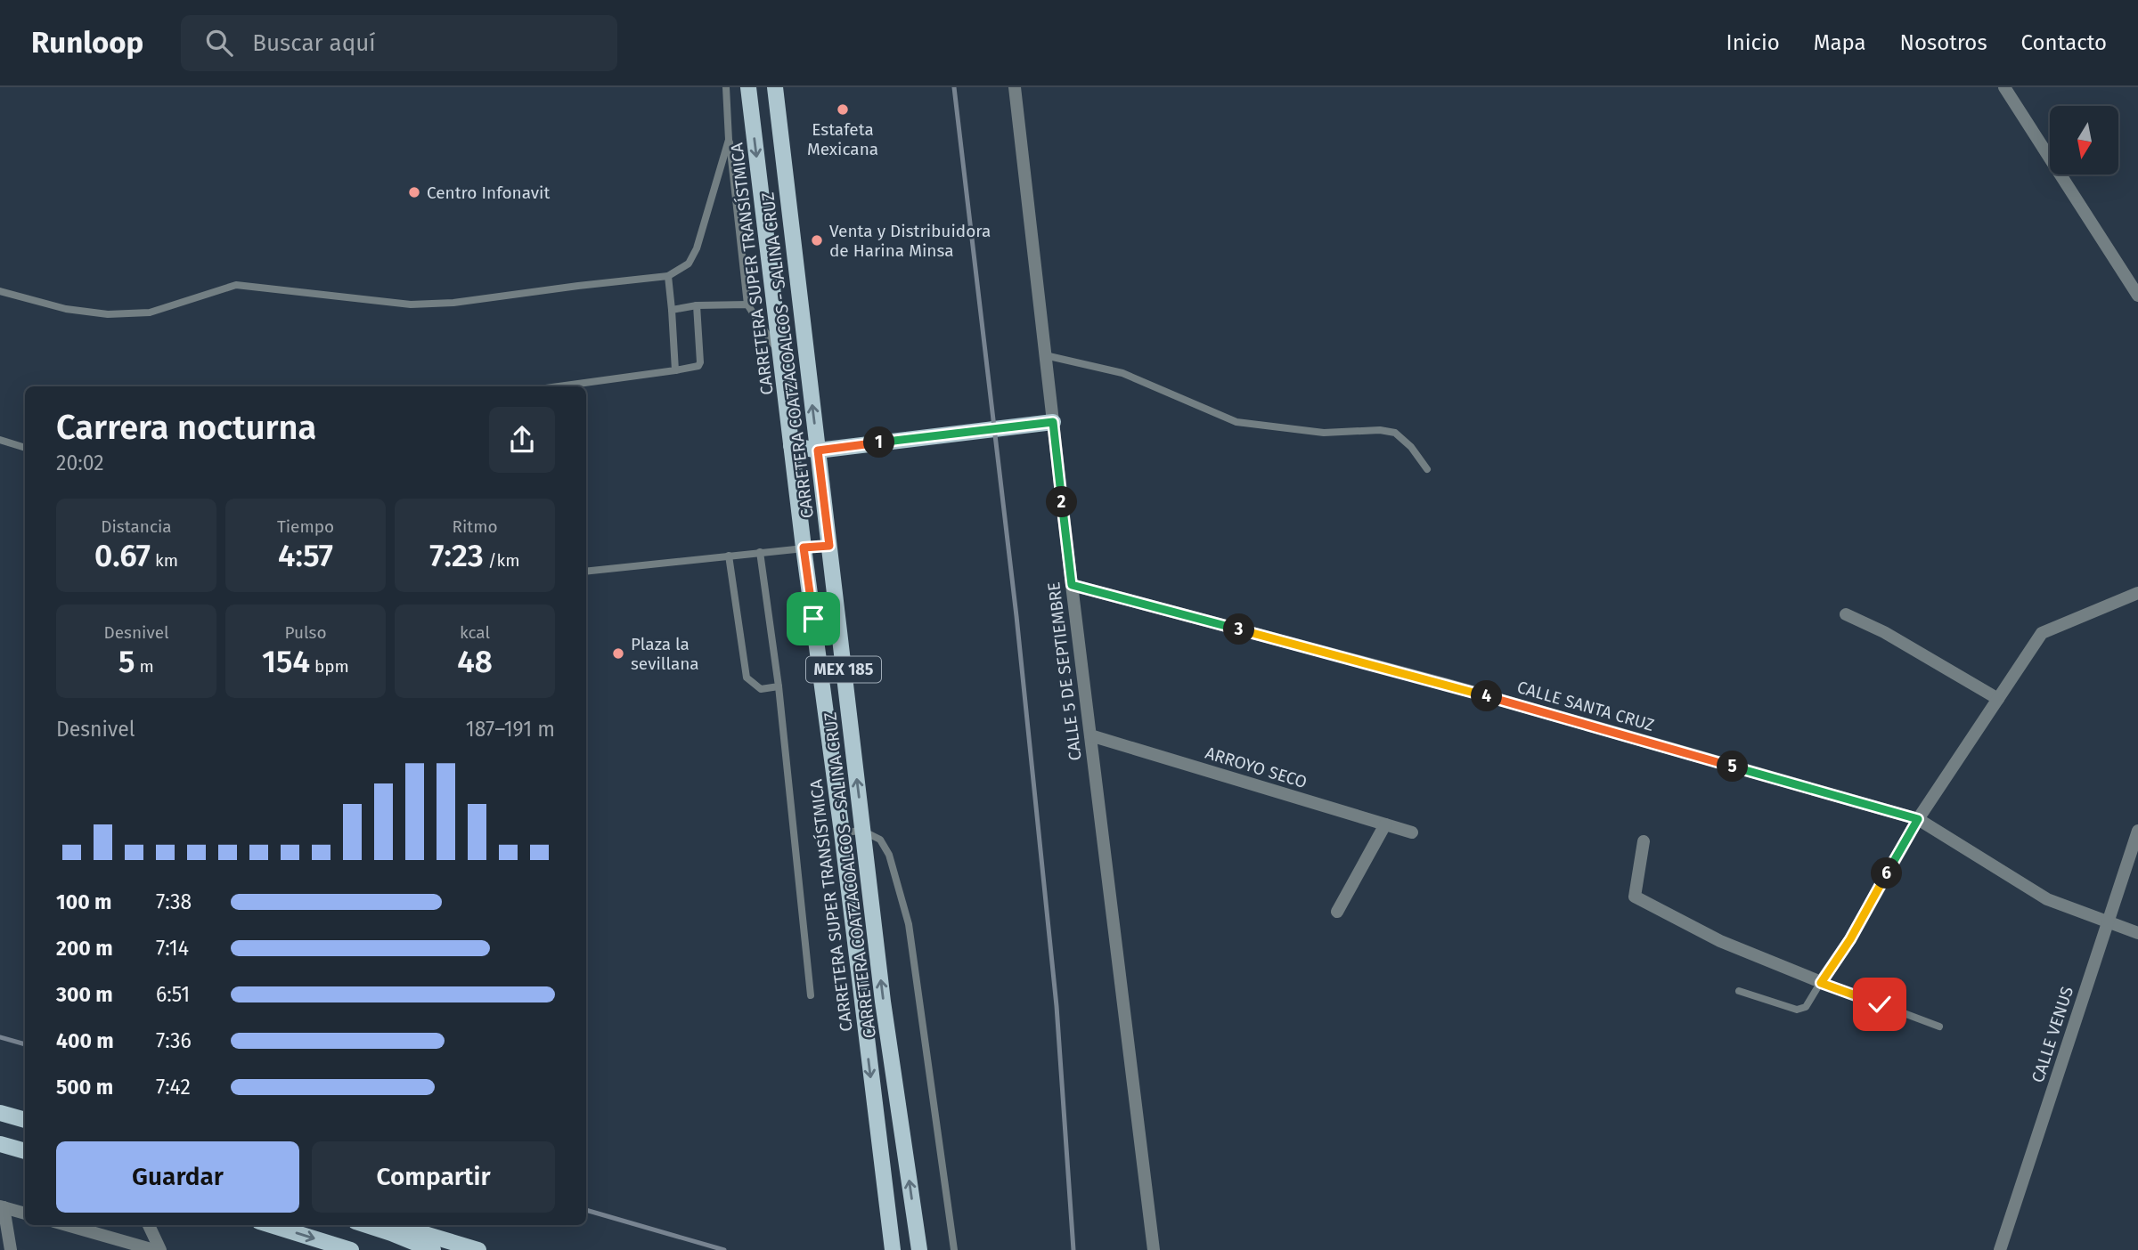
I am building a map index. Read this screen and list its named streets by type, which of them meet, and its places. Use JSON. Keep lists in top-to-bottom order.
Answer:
{
  "streets": {
    "main road": ["CARRETERA SUPER TRANSÍSTMICA", "CARRETERA COATZACOALCOS - SALINA CRUZ", "MEX 185"],
    "street": [
      "CALLE 5 DE SEPTIEMBRE",
      "CALLE SANTA CRUZ",
      "ARROYO SECO",
      "CALLE VENUS"
    ]
  },
  "crossings": [
    ["CALLE 5 DE SEPTIEMBRE", "CALLE SANTA CRUZ"],
    ["CALLE 5 DE SEPTIEMBRE", "ARROYO SECO"],
    ["CALLE SANTA CRUZ", "CALLE VENUS"]
  ],
  "one_way": ["CARRETERA SUPER TRANSÍSTMICA", "CARRETERA COATZACOALCOS - SALINA CRUZ"],
  "places": [
    "Estafeta Mexicana",
    "Centro Infonavit",
    "Venta y Distribuidora de Harina Minsa",
    "Plaza la sevillana"
  ],
  "north": "bottom",
  "page": {
    "header": "Runloop",
    "search": "Buscar aquí",
    "nav": [
      "Inicio",
      "Mapa",
      "Nosotros",
      "Contacto"
    ],
    "heading": ["Carrera nocturna", "20:02"],
    "pins": [
      "1",
      "2",
      "3",
      "4",
      "5",
      "6"
    ],
    "stats": [
      ["Distancia", "0.67 km"],
      ["Tiempo", "4:57"],
      ["Ritmo", "7:23 /km"],
      ["Desnivel", "5 m"],
      ["Pulso", "154 bpm"],
      ["kcal", "48"]
    ],
    "chart": ["Desnivel", "187–191 m"],
    "list": [
      {
        "name": "100 m",
        "note": "7:38"
      },
      {
        "name": "200 m",
        "note": "7:14"
      },
      {
        "name": "300 m",
        "note": "6:51"
      },
      {
        "name": "400 m",
        "note": "7:36"
      },
      {
        "name": "500 m",
        "note": "7:42"
      }
    ],
    "buttons": ["Guardar", "Compartir"]
  }
}
